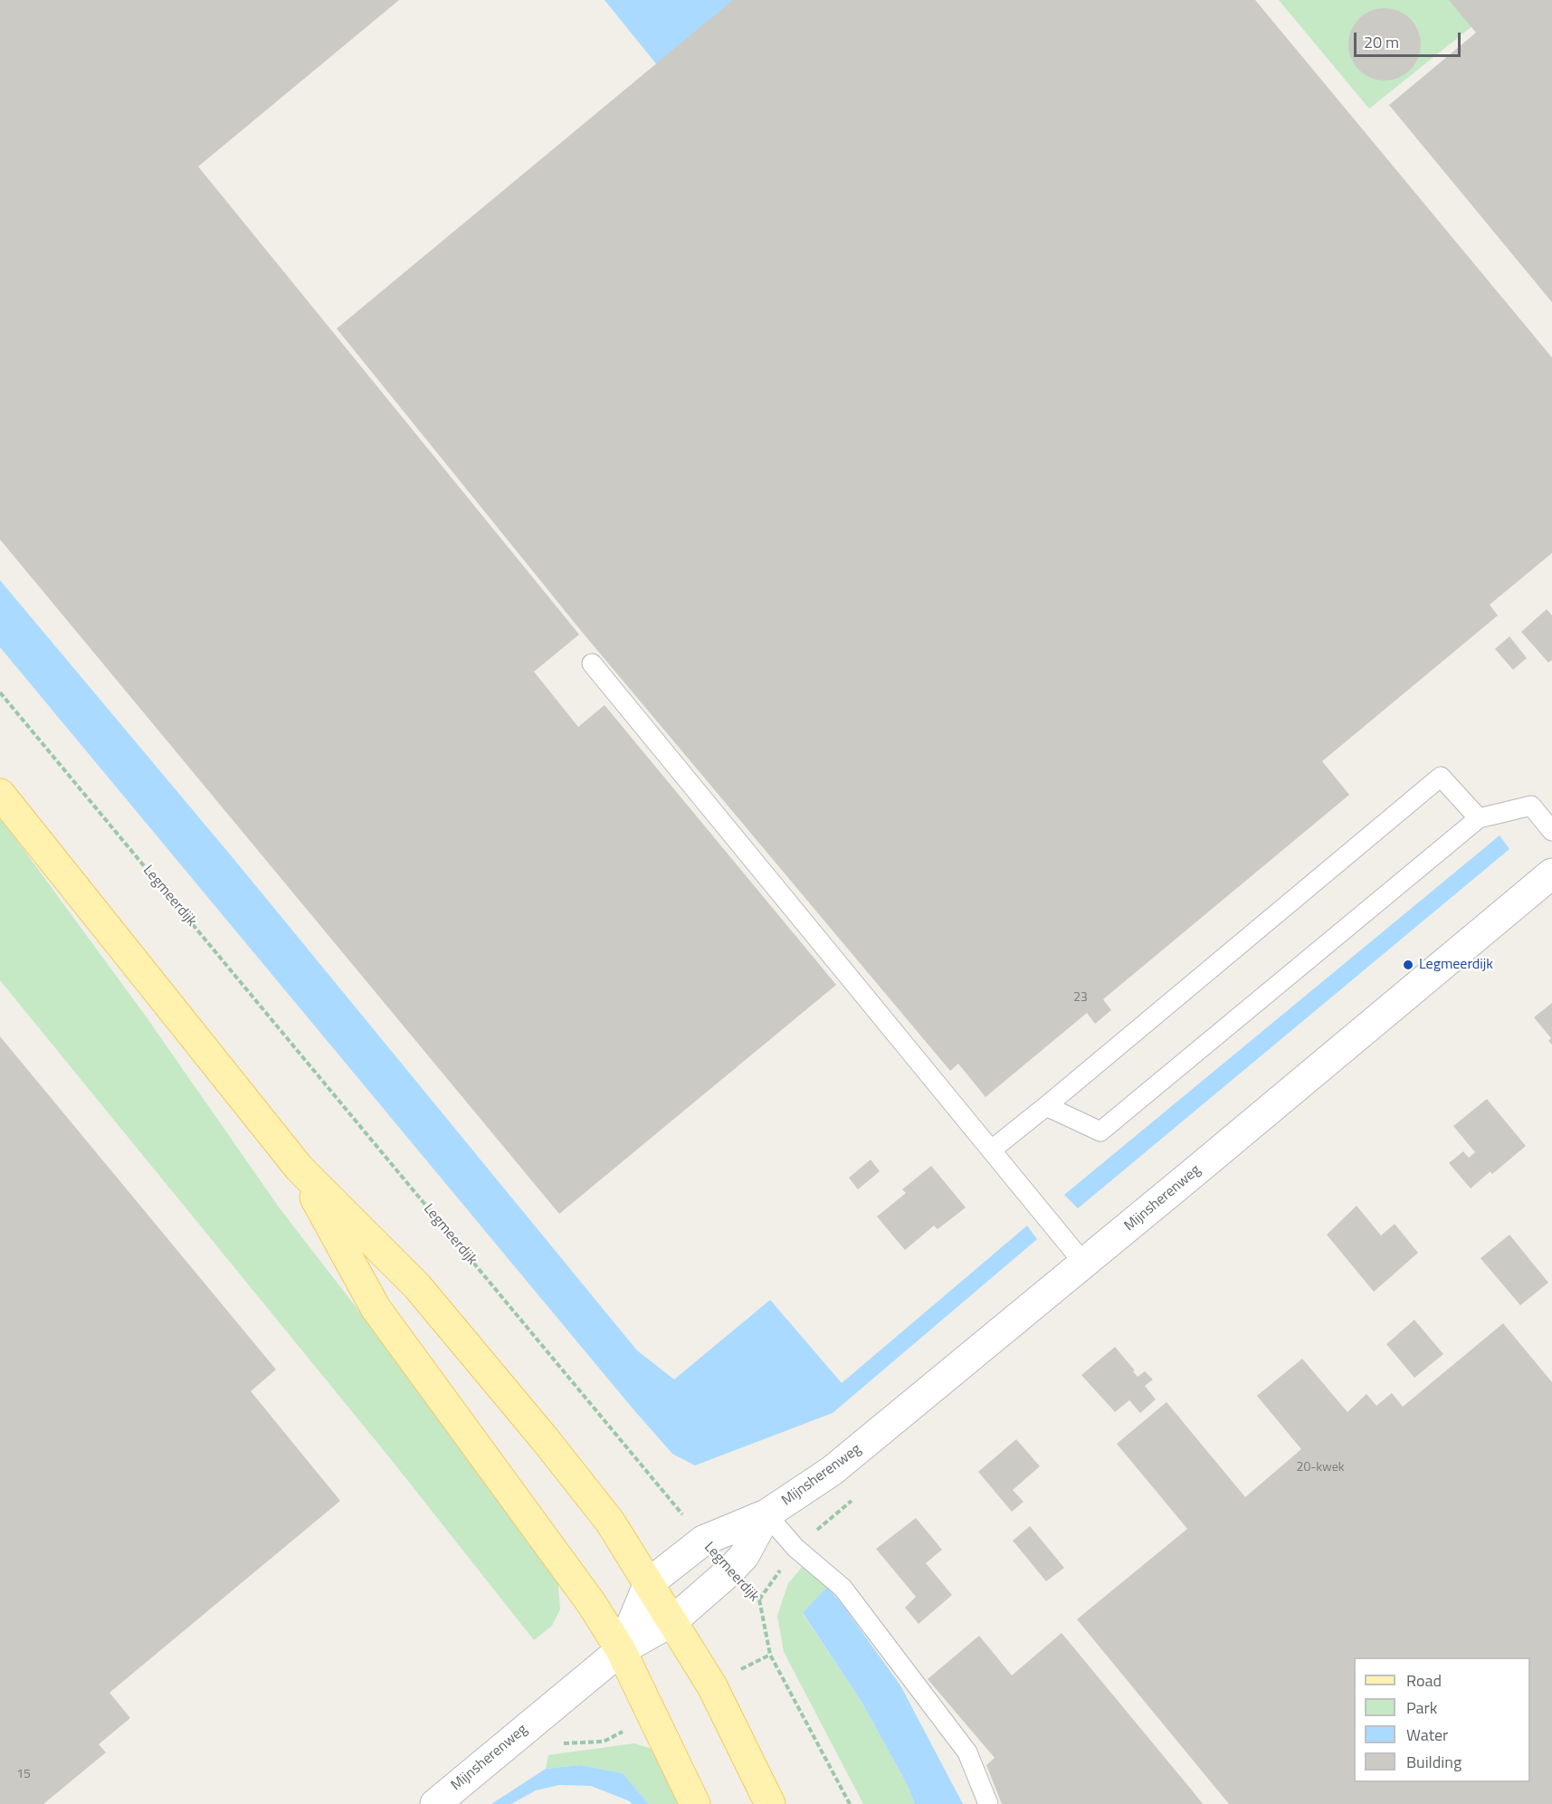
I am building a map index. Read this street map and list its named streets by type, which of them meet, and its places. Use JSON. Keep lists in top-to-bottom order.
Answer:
{
  "streets": {
    "street": ["Mijnsherenweg"],
    "path": ["Legmeerdijk"]
  },
  "crossings": [
    ["Legmeerdijk", "Mijnsherenweg"]
  ],
  "places": ["Legmeerdijk"],
  "house_numbers": ["23", "20-kwek", "15"],
  "legend": [
    "Road",
    "Park",
    "Water",
    "Building"
  ],
  "scale_bar": "20 m"
}
